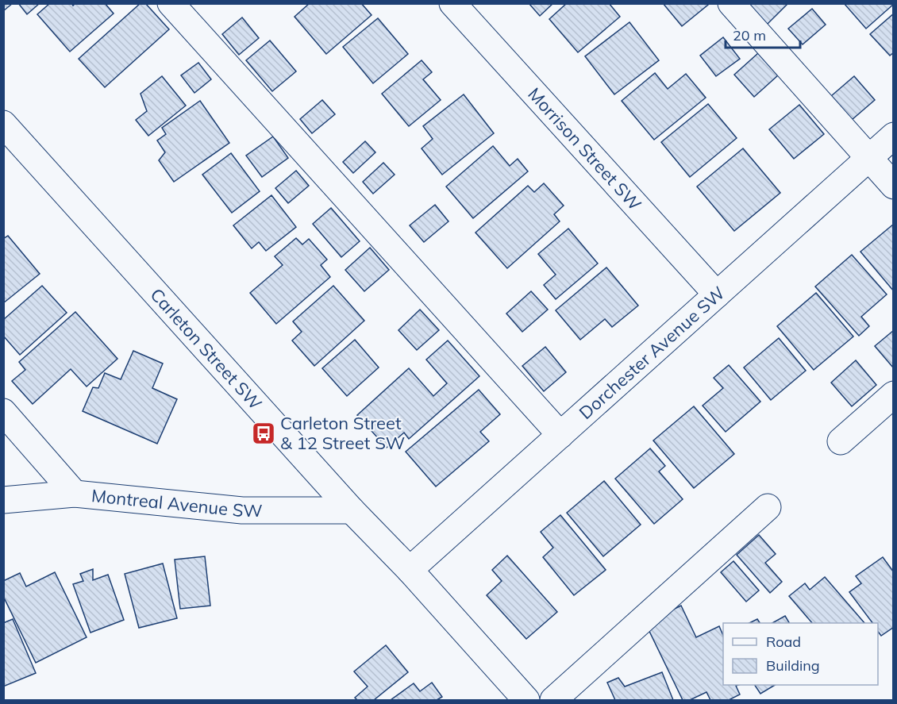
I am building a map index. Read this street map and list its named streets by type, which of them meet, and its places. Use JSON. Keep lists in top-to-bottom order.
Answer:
{
  "streets": {
    "street": [
      "Morrison Street SW",
      "Carleton Street SW",
      "Dorchester Avenue SW",
      "Montreal Avenue SW"
    ]
  },
  "crossings": [
    ["Morrison Street SW", "Dorchester Avenue SW"],
    ["Carleton Street SW", "Dorchester Avenue SW"],
    ["Carleton Street SW", "Montreal Avenue SW"]
  ],
  "places": {
    "bus stop": ["Carleton Street & 12 Street SW"]
  },
  "legend": ["Road", "Building"],
  "scale_bar": "20 m"
}
